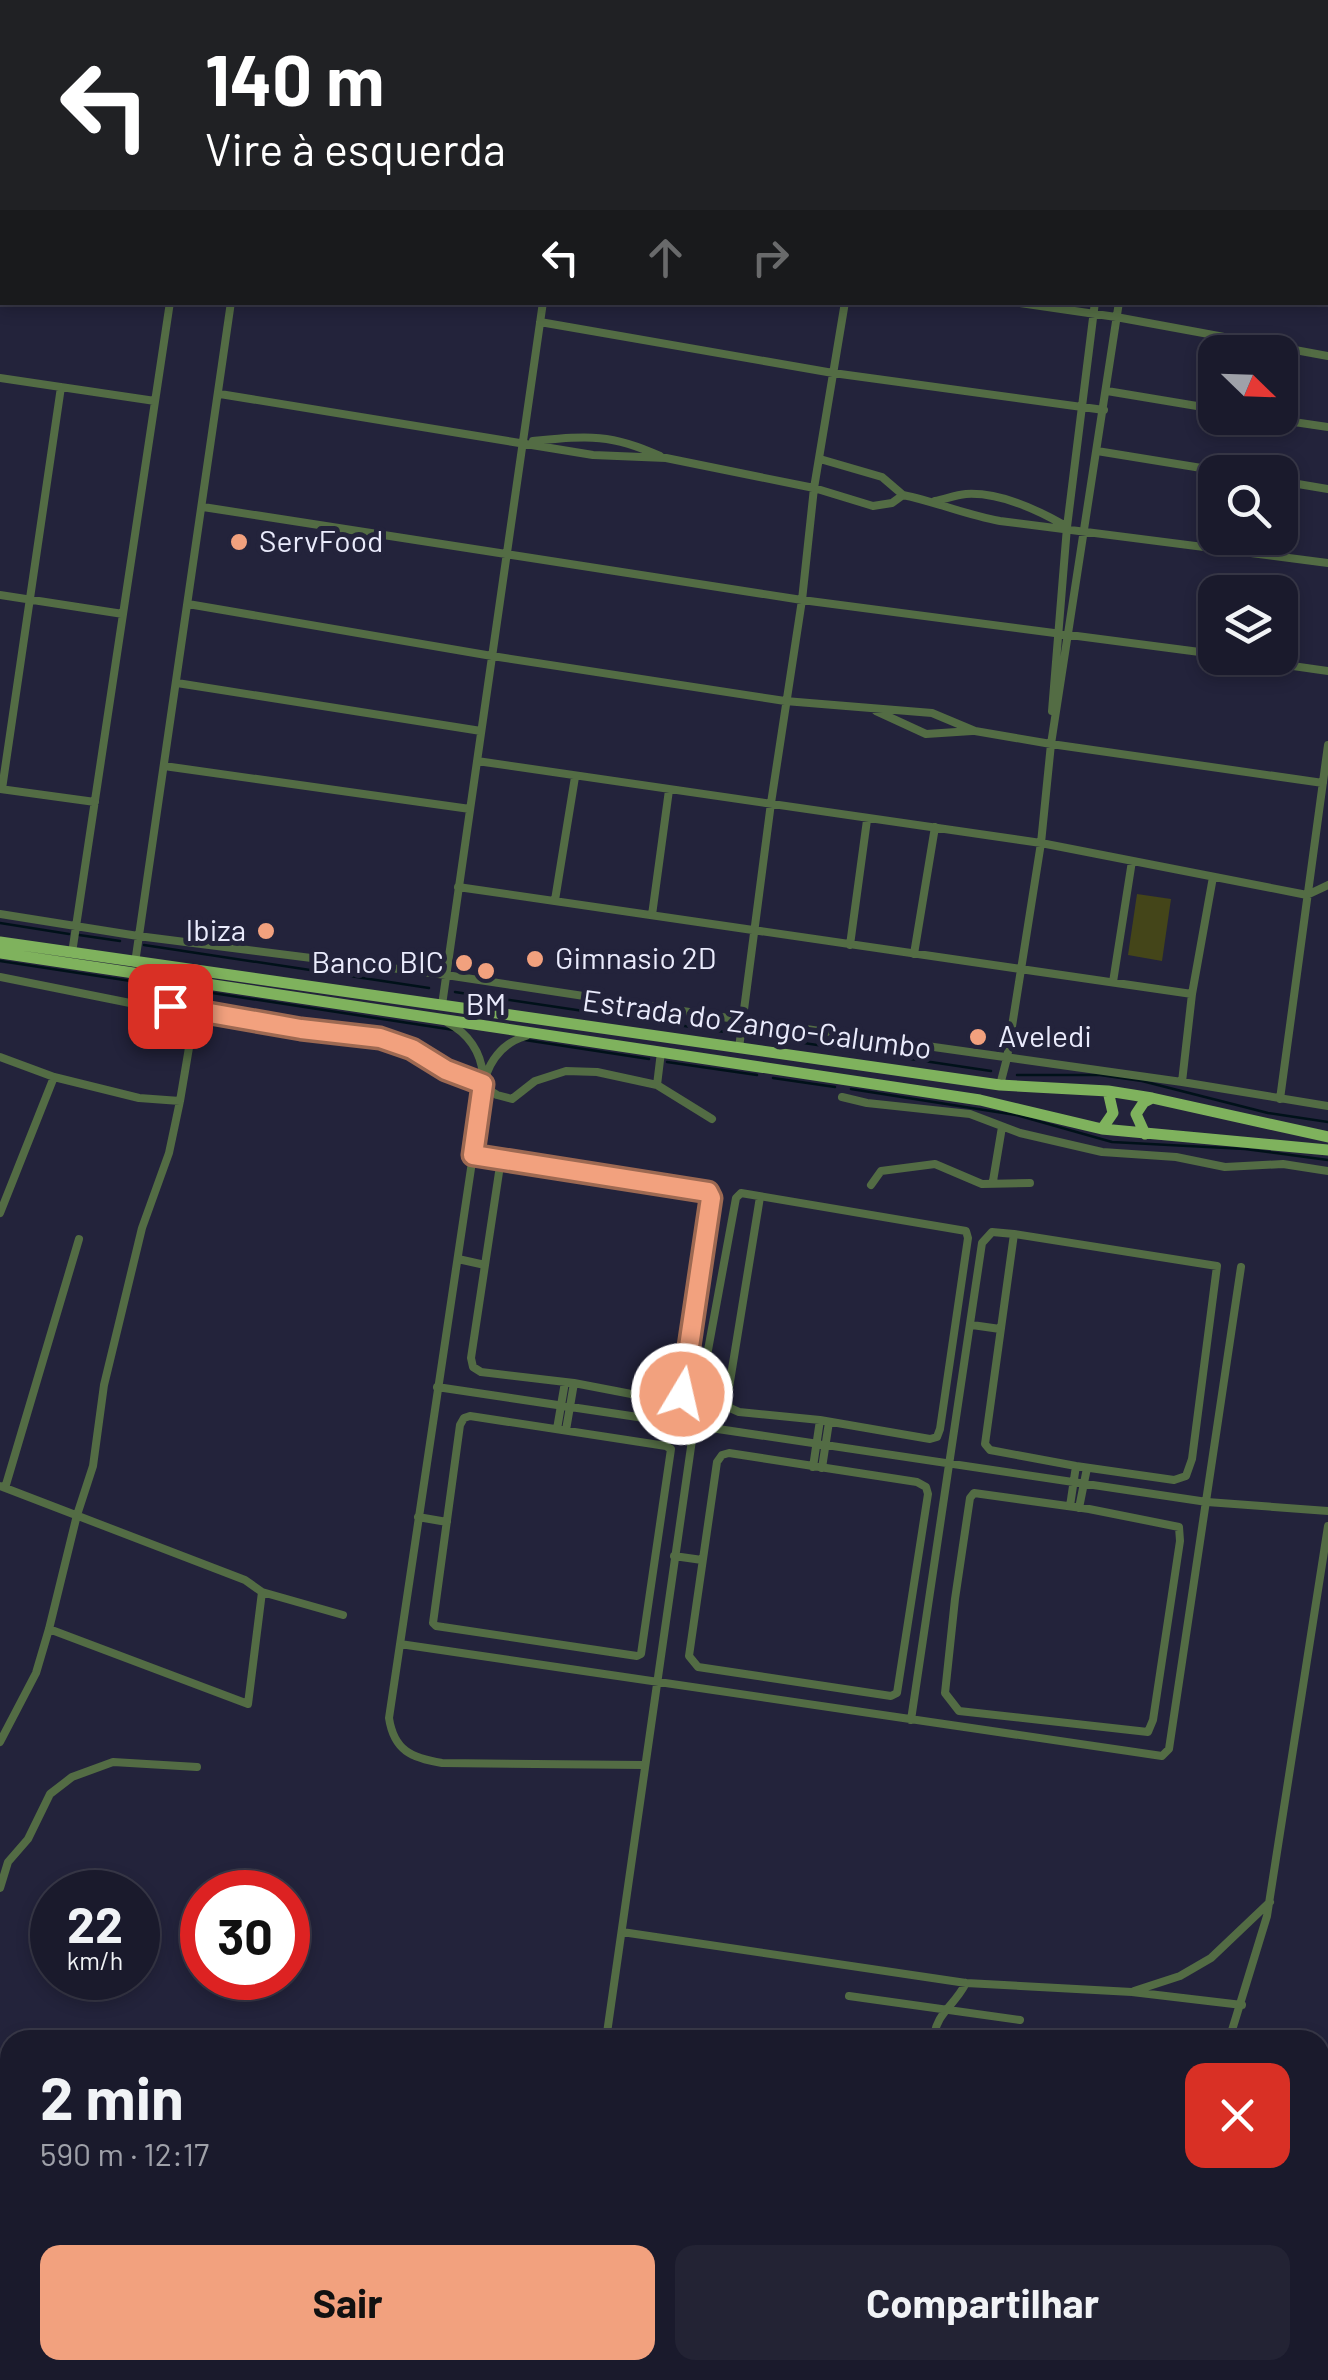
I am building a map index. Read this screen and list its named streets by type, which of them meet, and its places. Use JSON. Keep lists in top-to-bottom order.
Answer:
{
  "streets": {
    "main road": ["Estrada do Zango-Calumbo"]
  },
  "places": [
    "ServFood",
    "Ibiza",
    "Gimnasio 2D",
    "Banco BIC",
    "BM",
    "Aveledi"
  ],
  "north": "bottom right",
  "page": {
    "turn": ["140 m", "Vire à esquerda"],
    "speed": "22 km/h",
    "limit": "30",
    "heading": ["2 min", "590 m · 12:17"],
    "buttons": ["Sair", "Compartilhar"]
  }
}
